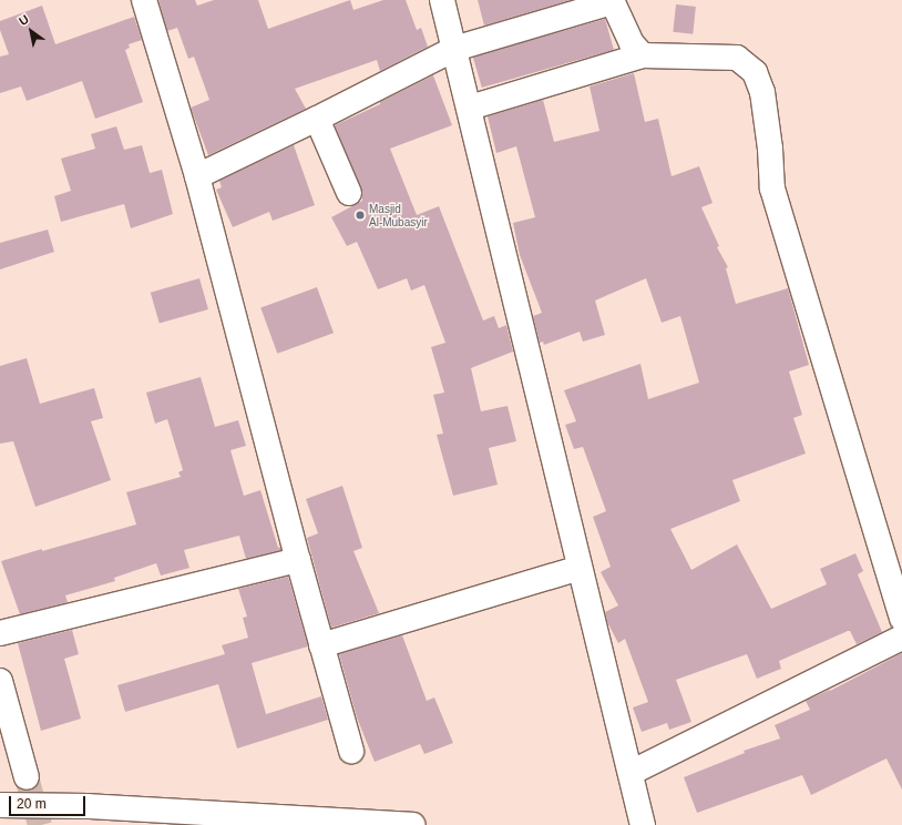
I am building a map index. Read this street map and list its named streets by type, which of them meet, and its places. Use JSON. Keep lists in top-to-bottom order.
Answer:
{
  "places": ["Masjid Al-Mubasyir"],
  "scale_bar": "20 m",
  "north": "top left"
}
